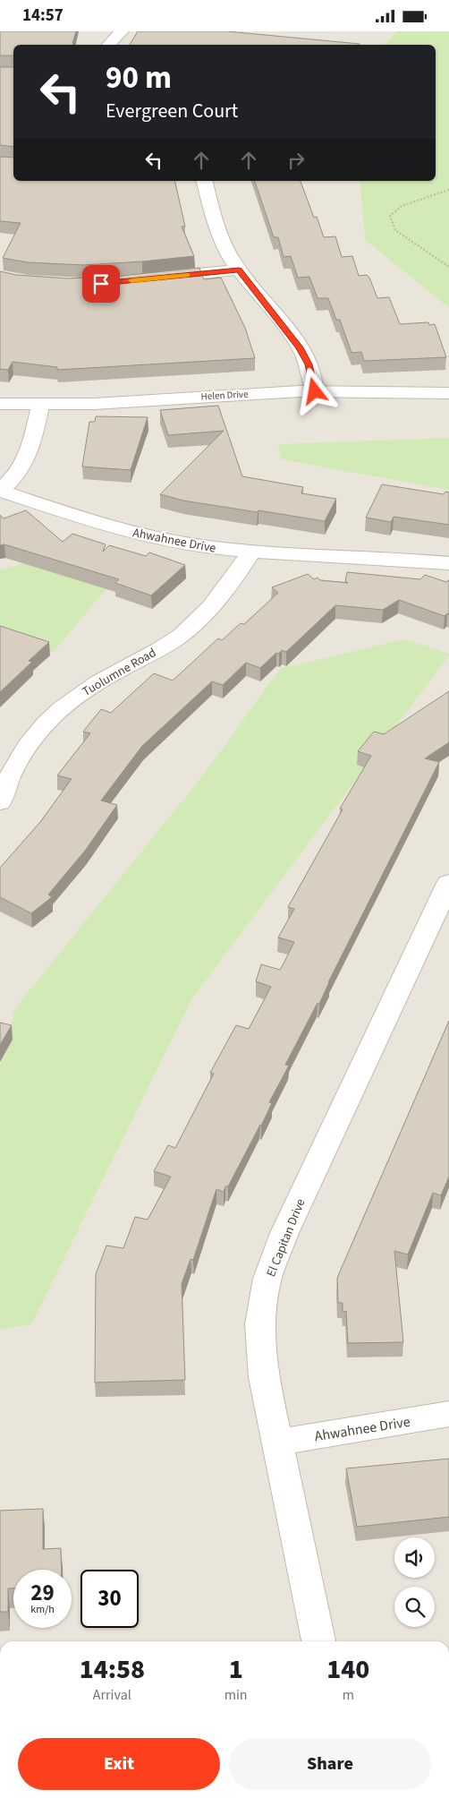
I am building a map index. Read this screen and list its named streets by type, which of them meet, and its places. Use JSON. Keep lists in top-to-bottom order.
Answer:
{
  "streets": {
    "street": [
      "Helen Drive",
      "Ahwahnee Drive",
      "Tuolumne Road",
      "El Capitan Drive"
    ]
  },
  "crossings": [
    ["Helen Drive", "Ahwahnee Drive"],
    ["Ahwahnee Drive", "Tuolumne Road"],
    ["Ahwahnee Drive", "El Capitan Drive"]
  ],
  "page": {
    "status": "14:57",
    "turn": ["90 m", "Evergreen Court"],
    "speed": "29 km/h",
    "limit": "30",
    "eta": [
      "14:58",
      "Arrival",
      "1",
      "min",
      "140",
      "m"
    ],
    "buttons": ["Exit", "Share"]
  }
}
